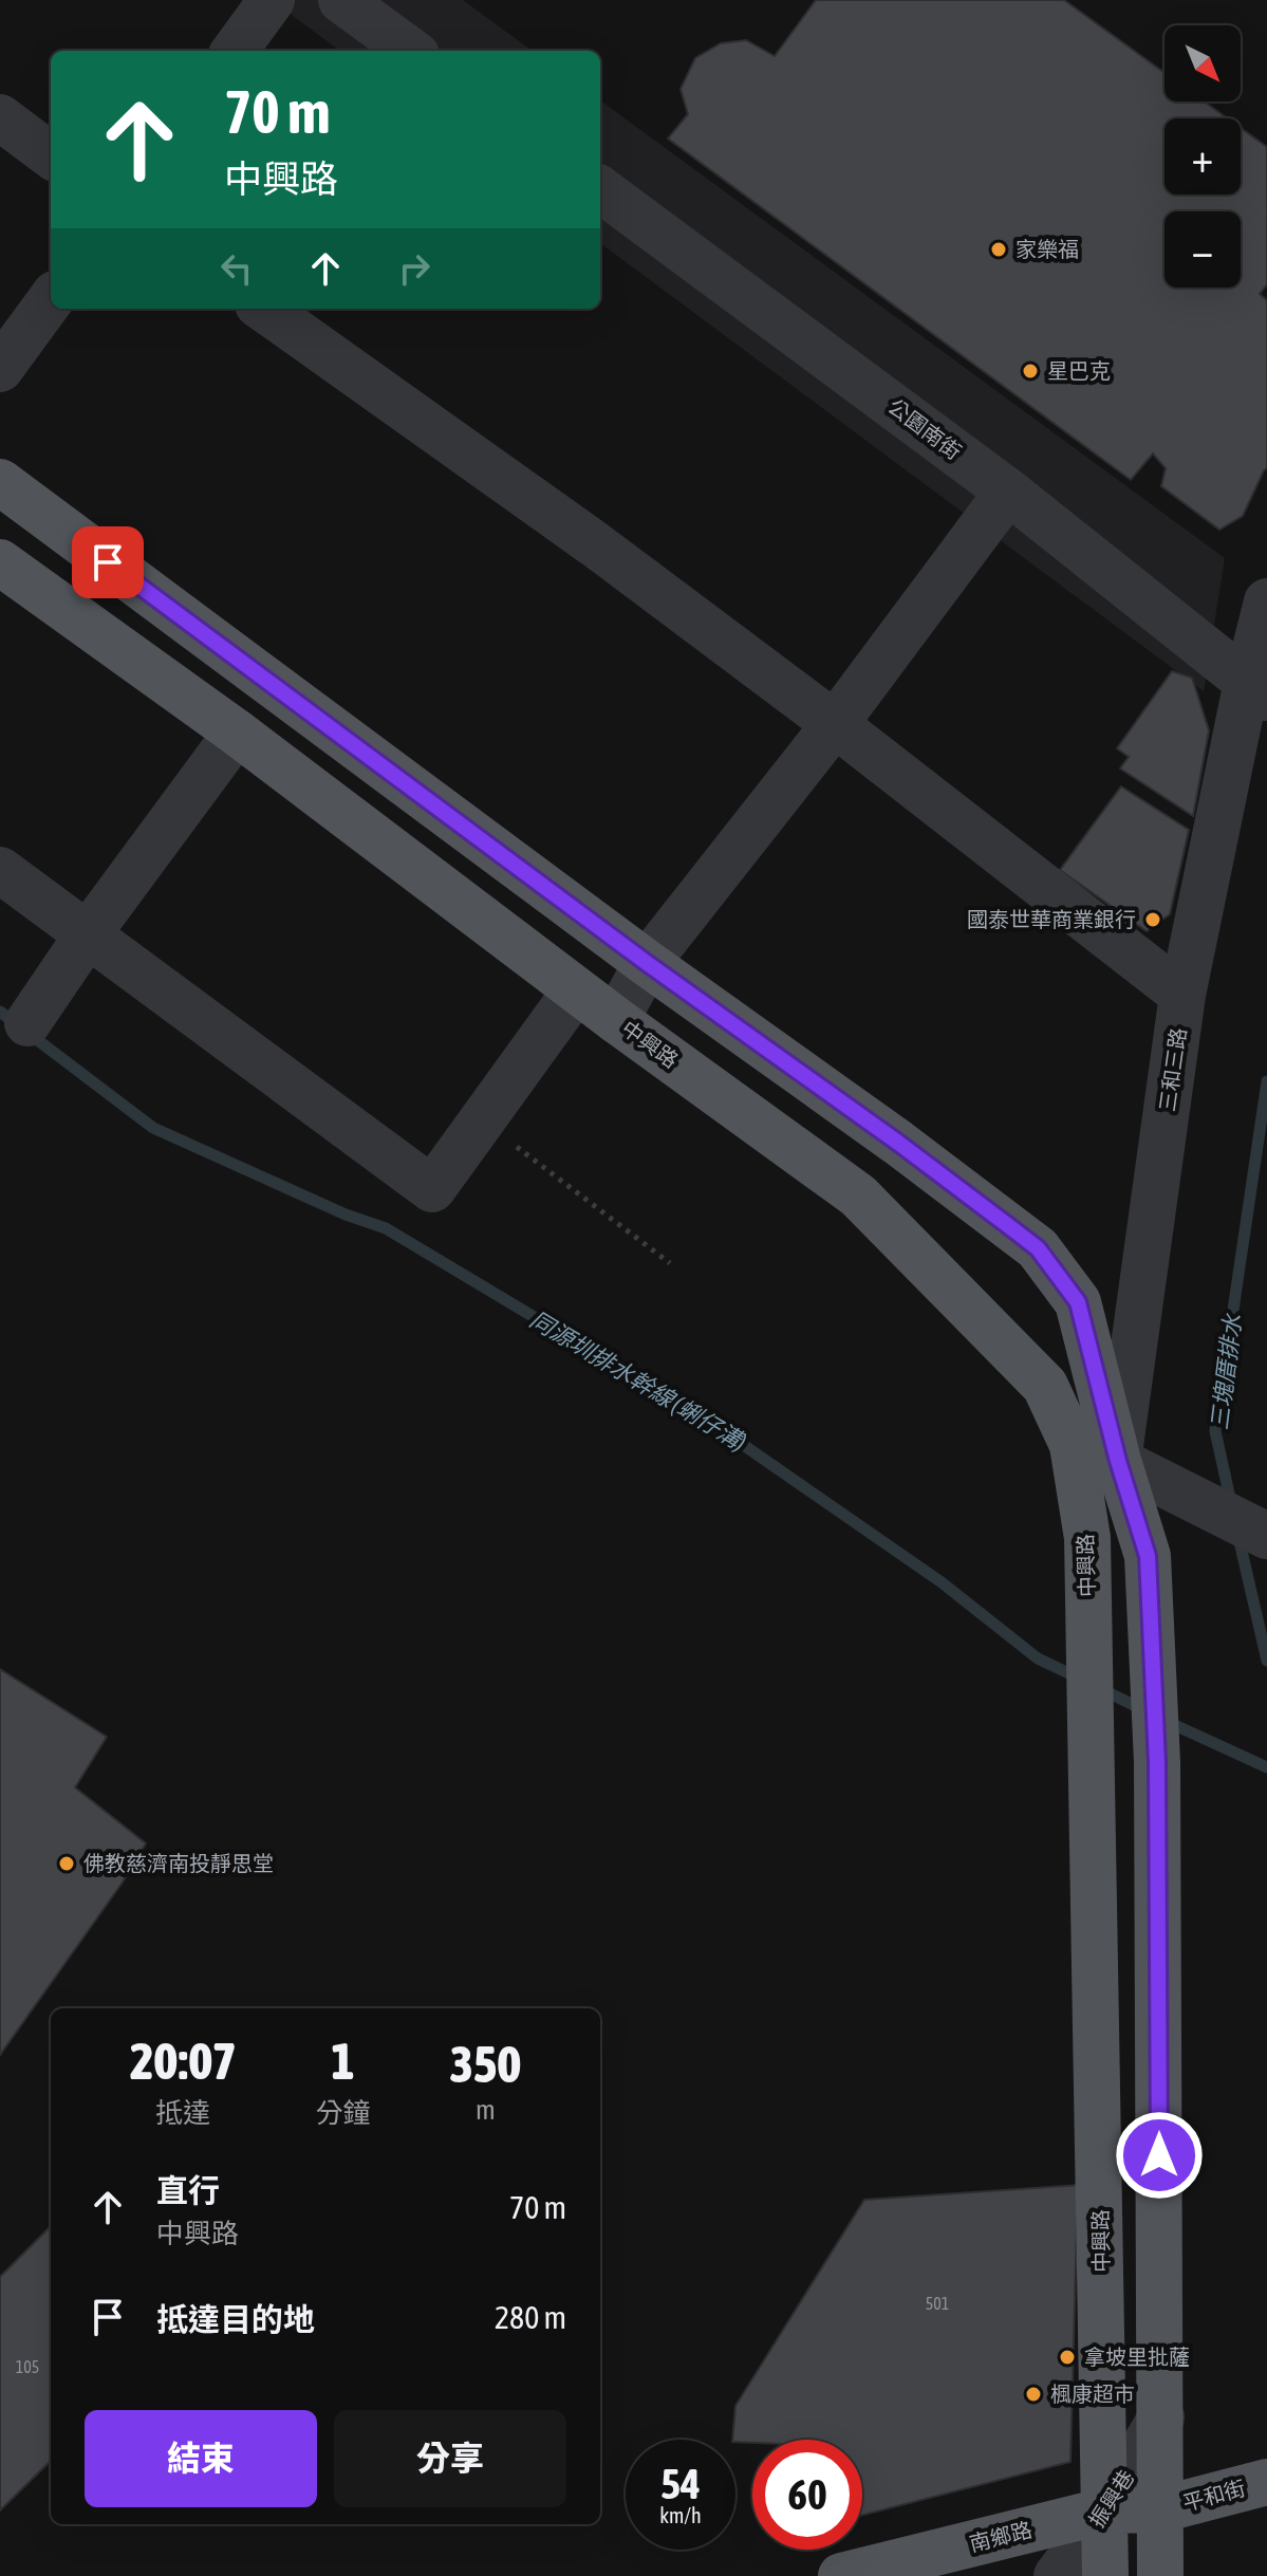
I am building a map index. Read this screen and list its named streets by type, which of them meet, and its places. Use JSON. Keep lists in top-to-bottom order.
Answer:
{
  "streets": {
    "main road": ["中興路", "平和街", "南鄉路"],
    "street": ["公園南街", "三和三路", "振興巷"]
  },
  "crossings": [
    ["公園南街", "三和三路"],
    ["中興路", "三和三路"],
    ["中興路", "振興巷"],
    ["中興路", "南鄉路"],
    ["平和街", "南鄉路"],
    ["振興巷", "南鄉路"]
  ],
  "water": ["三塊厝排水", "同源圳排水幹線 (蜊仔溝)"],
  "places": [
    "家樂福",
    "星巴克",
    "國泰世華商業銀行",
    "佛教慈濟南投靜思堂",
    "拿坡里批薩",
    "楓康超市"
  ],
  "house_numbers": ["501", "105"],
  "north": "bottom right",
  "page": {
    "map_buttons": ["+", "−"],
    "turn": ["70 m", "中興路"],
    "eta": [
      "20:07",
      "抵達",
      "1",
      "分鐘",
      "350",
      "m"
    ],
    "list": [
      {
        "name": "直行",
        "note": "中興路",
        "value": "70 m"
      },
      {
        "name": "抵達目的地",
        "value": "280 m"
      }
    ],
    "buttons": ["結束", "分享"],
    "speed": "54 km/h",
    "limit": "60"
  }
}
